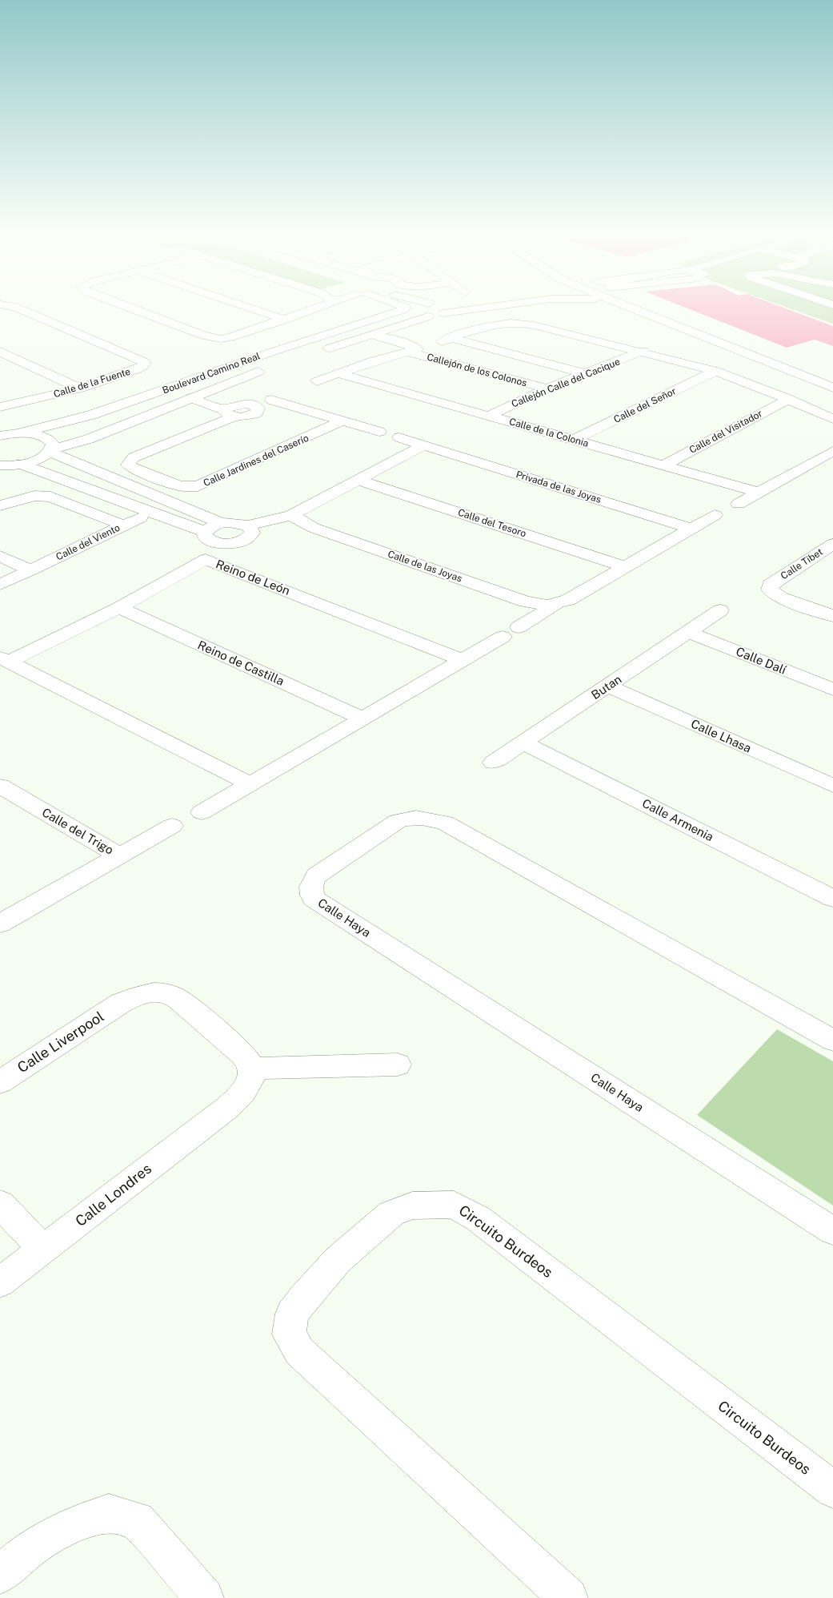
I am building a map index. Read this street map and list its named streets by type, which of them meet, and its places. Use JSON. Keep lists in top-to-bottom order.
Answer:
{
  "streets": {
    "street": [
      "Callejón de los Colonos",
      "Boulevard Camino Real",
      "Calle de la Fuente",
      "Callejón Calle del Cacique",
      "Calle del Señor",
      "Calle del Visitador",
      "Calle de la Colonia",
      "Calle Jardines del Caserío",
      "Privada de las Joyas",
      "Calle del Tesoro",
      "Calle del Viento",
      "Calle Tibet",
      "Calle de las Joyas",
      "Reino de León",
      "Calle Dalí",
      "Reino de Castilla",
      "Butan",
      "Calle Lhasa",
      "Calle Armenia",
      "Calle del Trigo",
      "Calle Haya",
      "Calle Liverpool",
      "Calle Londres",
      "Circuito Burdeos"
    ]
  },
  "crossings": [
    ["Callejón de los Colonos", "Callejón Calle del Cacique"],
    ["Callejón Calle del Cacique", "Calle de la Colonia"],
    ["Calle del Señor", "Calle de la Colonia"],
    ["Calle del Visitador", "Calle de la Colonia"],
    ["Reino de León", "Reino de Castilla"],
    ["Calle Dalí", "Butan"],
    ["Butan", "Calle Lhasa"],
    ["Butan", "Calle Armenia"],
    ["Calle Liverpool", "Calle Londres"]
  ]
}
